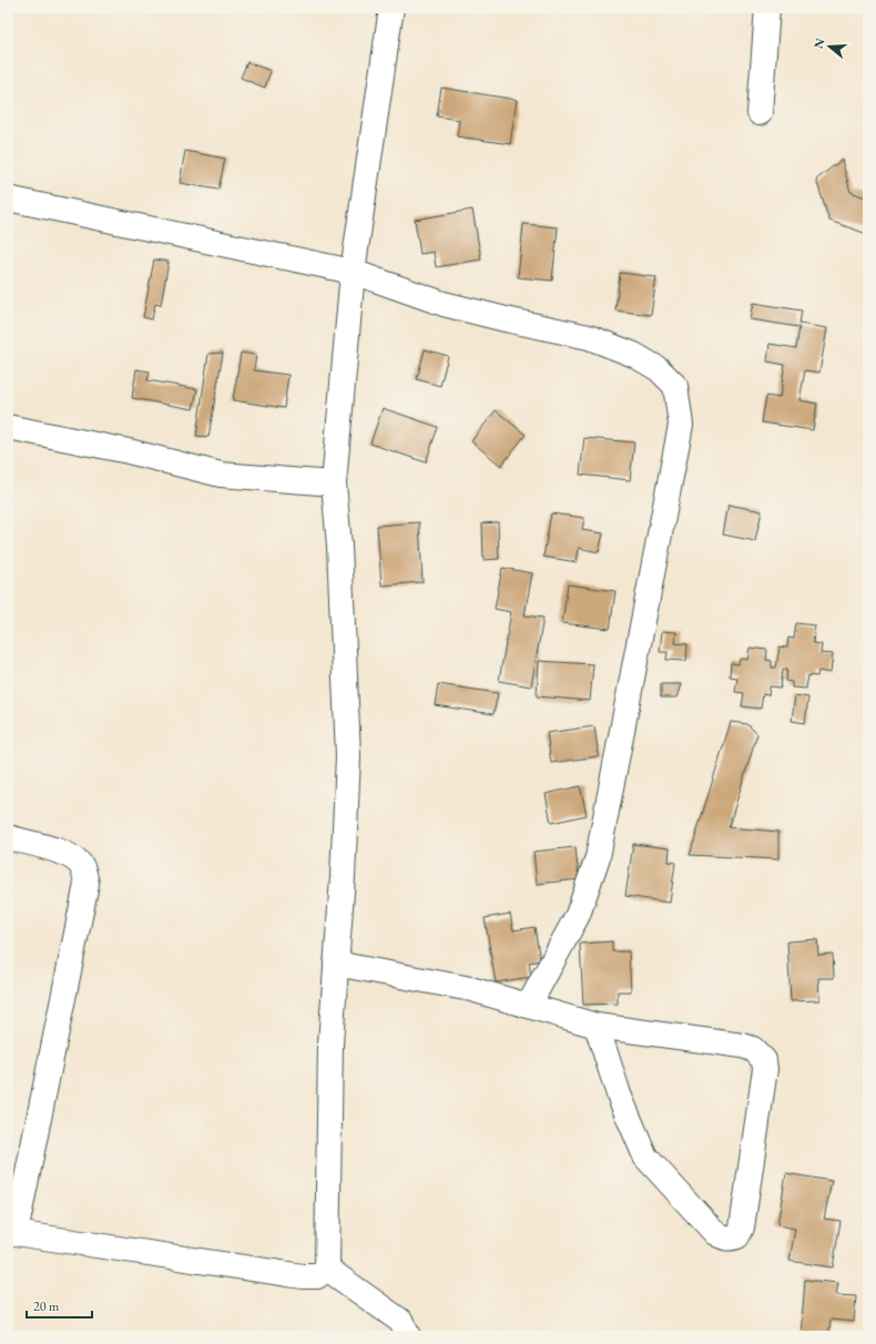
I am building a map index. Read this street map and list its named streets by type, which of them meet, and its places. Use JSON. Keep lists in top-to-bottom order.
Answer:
{
  "scale_bar": "20 m",
  "north": "left"
}
